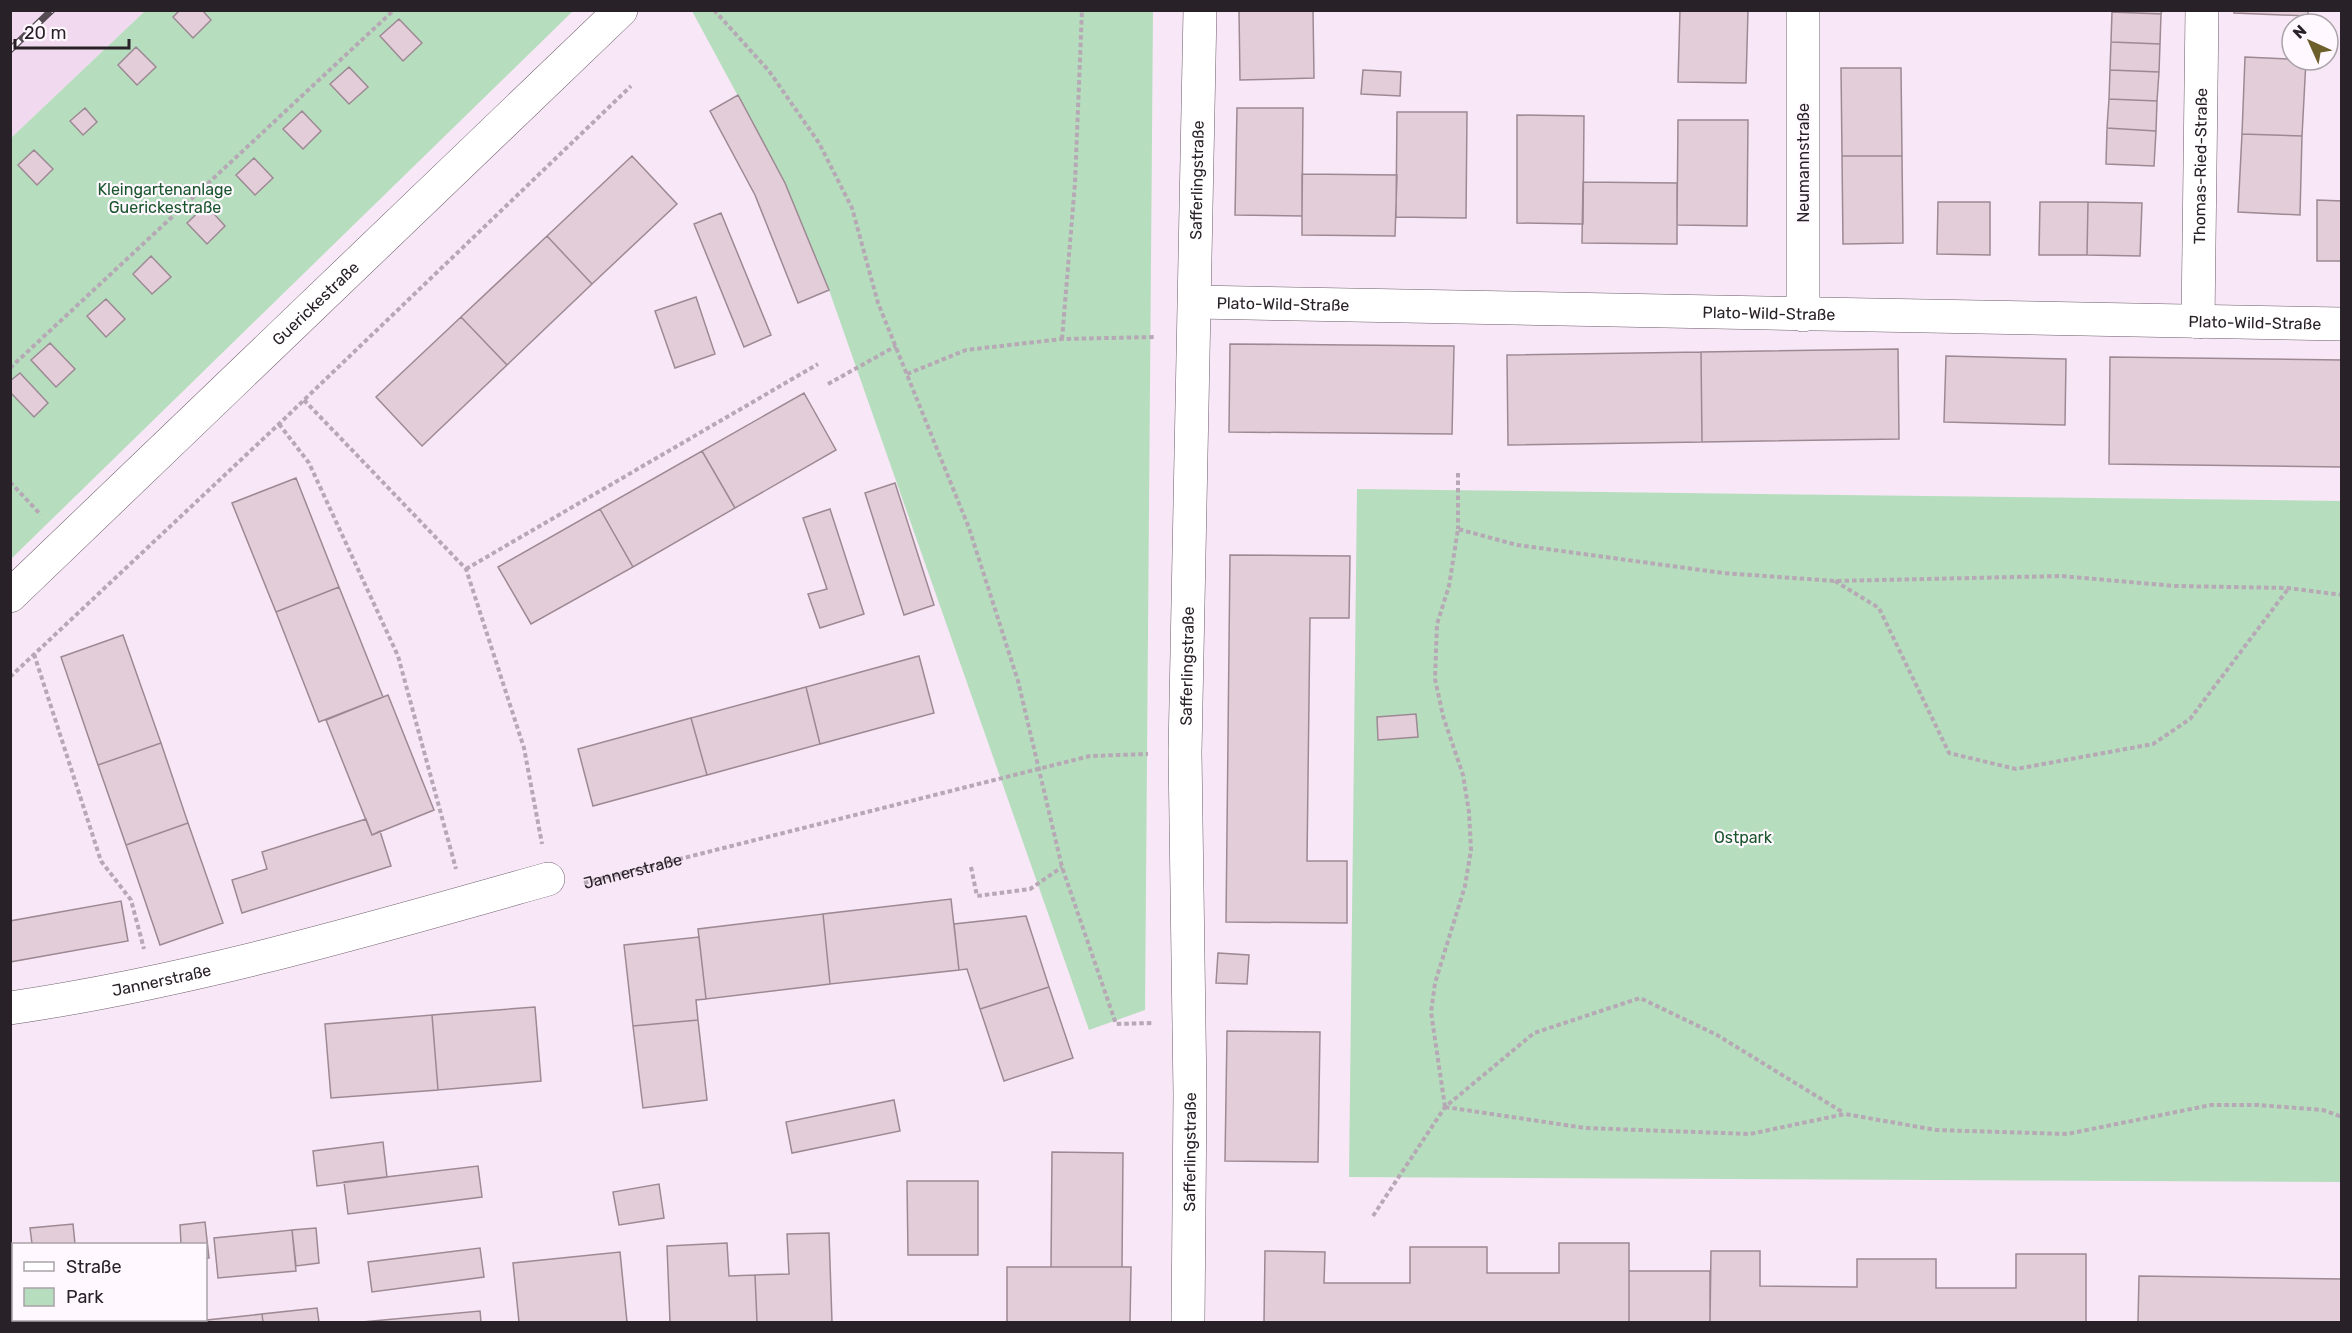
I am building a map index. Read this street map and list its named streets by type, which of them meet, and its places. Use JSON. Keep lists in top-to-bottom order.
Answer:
{
  "streets": {
    "street": [
      "Neumannstraße",
      "Thomas-Ried-Straße",
      "Safferlingstraße",
      "Guerickestraße",
      "Plato-Wild-Straße",
      "Jannerstraße"
    ]
  },
  "crossings": [
    ["Neumannstraße", "Plato-Wild-Straße"],
    ["Thomas-Ried-Straße", "Plato-Wild-Straße"],
    ["Safferlingstraße", "Plato-Wild-Straße"],
    ["Safferlingstraße", "Jannerstraße"]
  ],
  "parks": ["Kleingartenanlage Guerickestraße", "Ostpark"],
  "legend": ["Straße", "Park"],
  "scale_bar": "20 m",
  "north": "top left"
}
